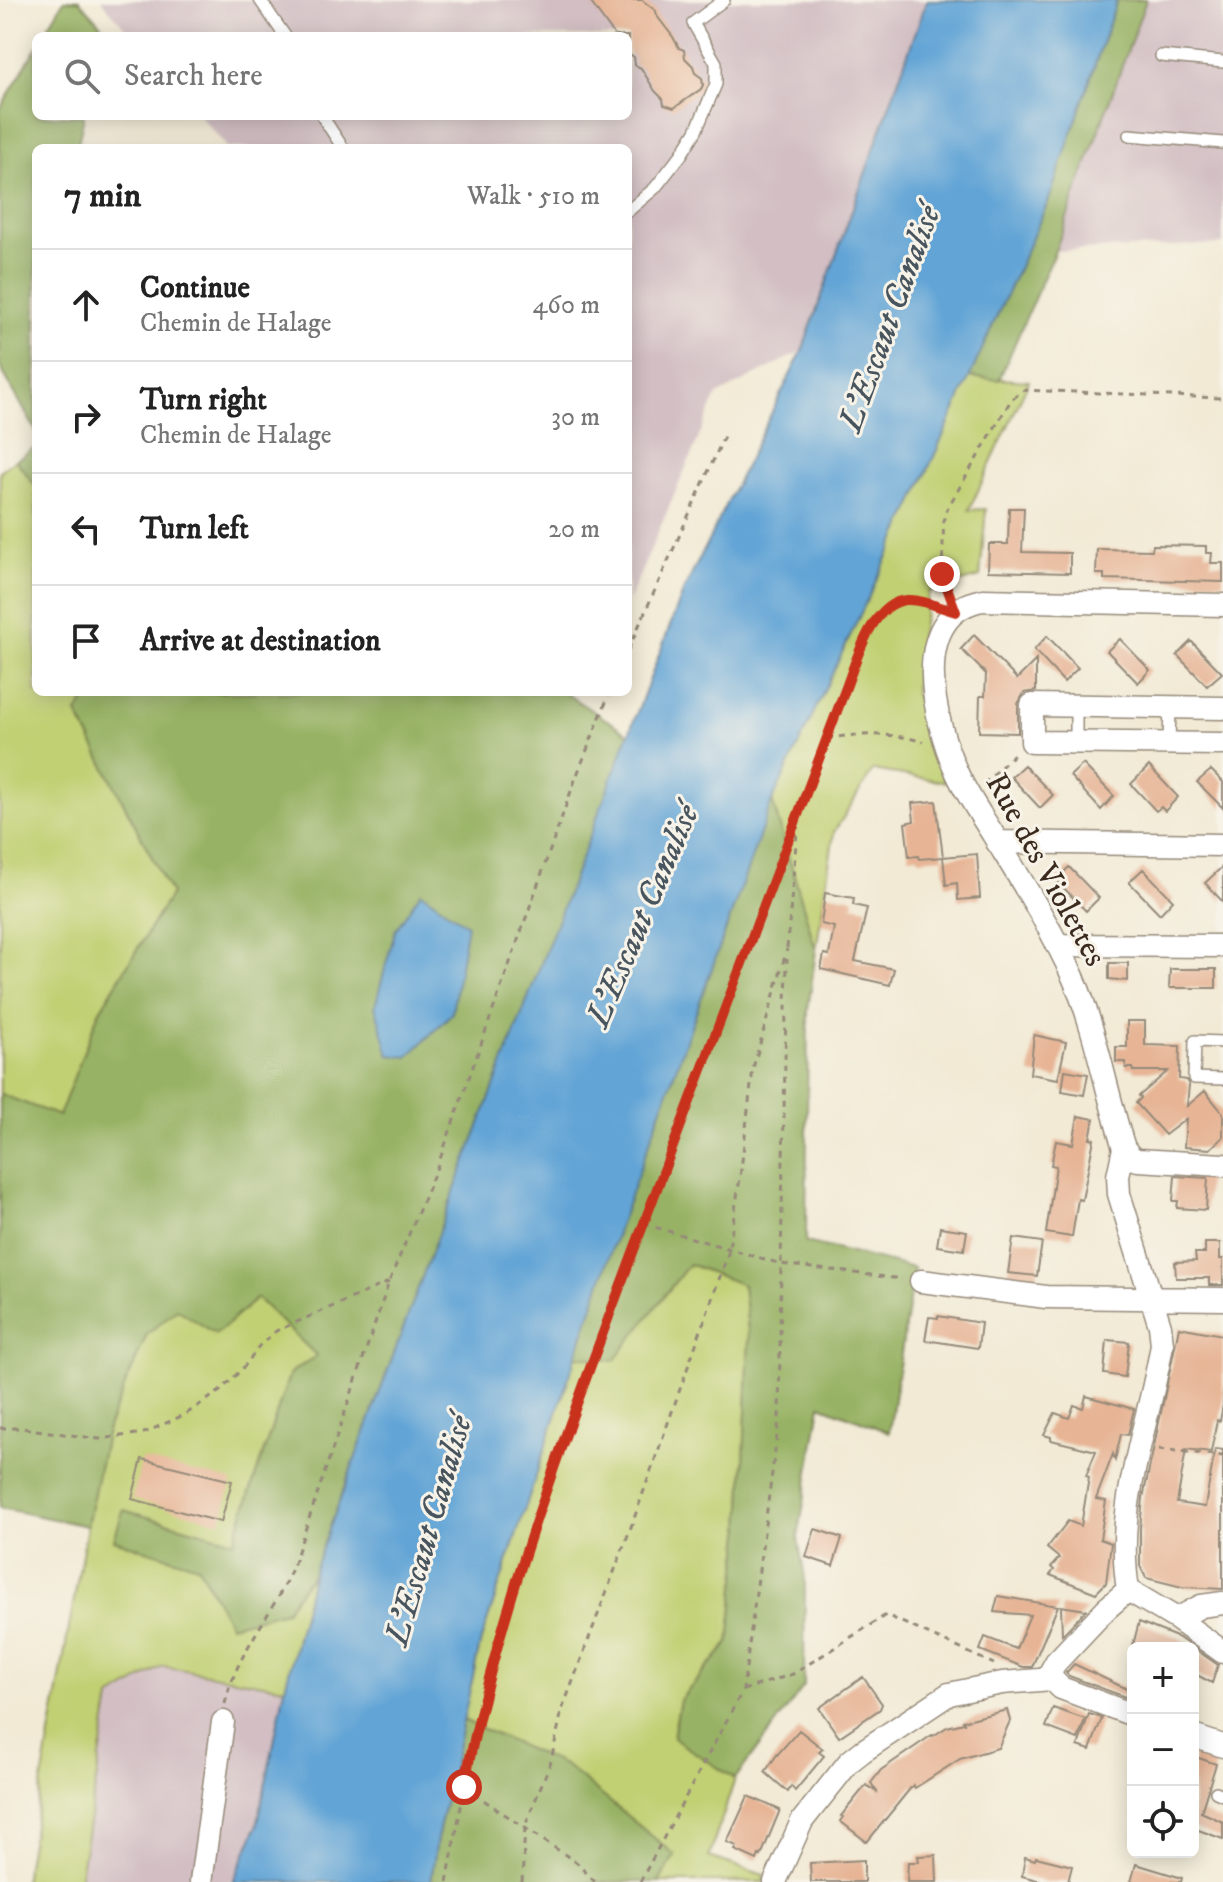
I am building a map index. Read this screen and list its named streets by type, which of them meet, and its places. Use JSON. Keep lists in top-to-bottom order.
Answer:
{
  "streets": {
    "street": ["Rue des Violettes"]
  },
  "water": ["L'Escaut Canalisé"],
  "page": {
    "search": "Search here",
    "heading": ["7 min", "Walk · 510 m"],
    "list": [
      ["Continue", "Chemin de Halage", "460 m"],
      ["Turn right", "Chemin de Halage", "30 m"],
      ["Turn left", "20 m"],
      "Arrive at destination"
    ],
    "map_buttons": ["+", "−"]
  }
}
